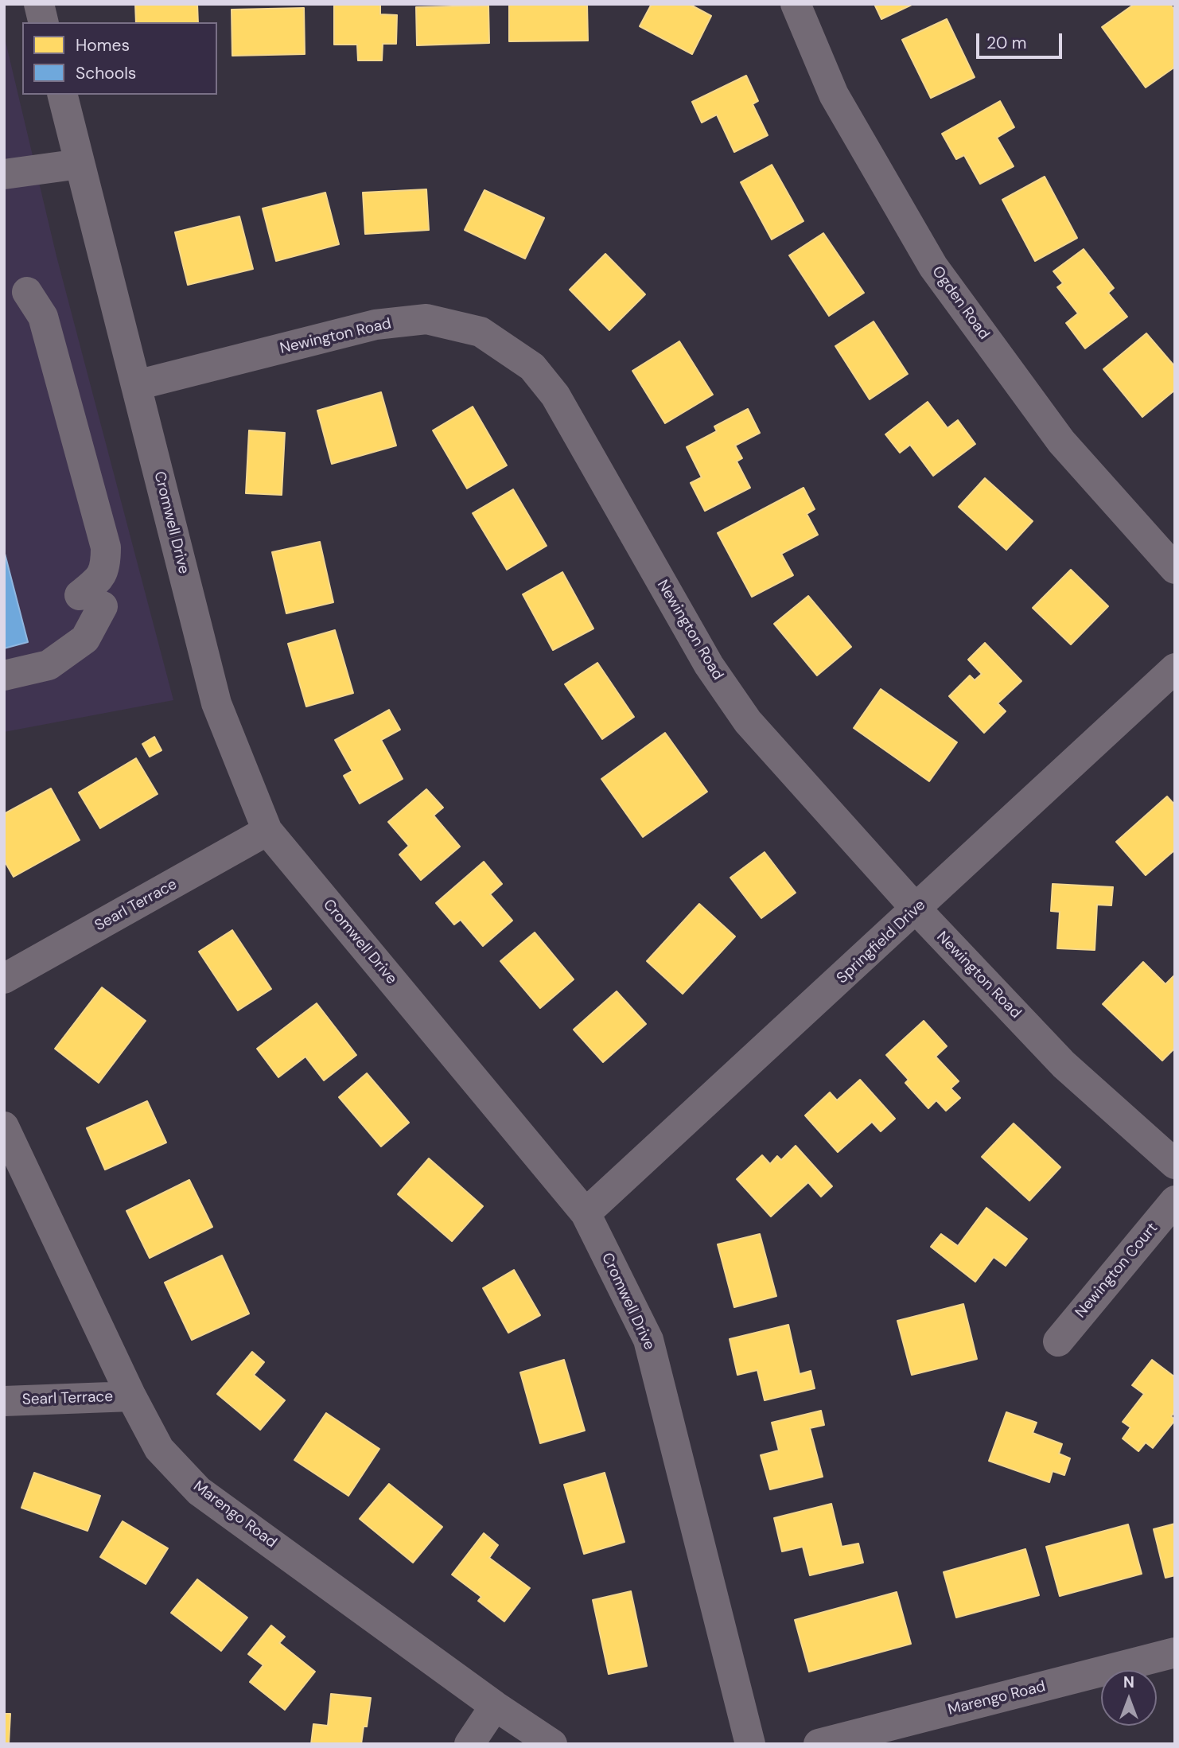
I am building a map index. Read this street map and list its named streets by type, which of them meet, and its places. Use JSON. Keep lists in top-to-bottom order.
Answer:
{
  "streets": {
    "street": [
      "Ogden Road",
      "Newington Road",
      "Cromwell Drive",
      "Searl Terrace",
      "Springfield Drive",
      "Newington Court",
      "Marengo Road"
    ]
  },
  "crossings": [
    ["Newington Road", "Cromwell Drive"],
    ["Newington Road", "Springfield Drive"],
    ["Cromwell Drive", "Searl Terrace"],
    ["Cromwell Drive", "Springfield Drive"],
    ["Searl Terrace", "Marengo Road"]
  ],
  "legend": ["Homes", "Schools"],
  "scale_bar": "20 m",
  "north": "top"
}
